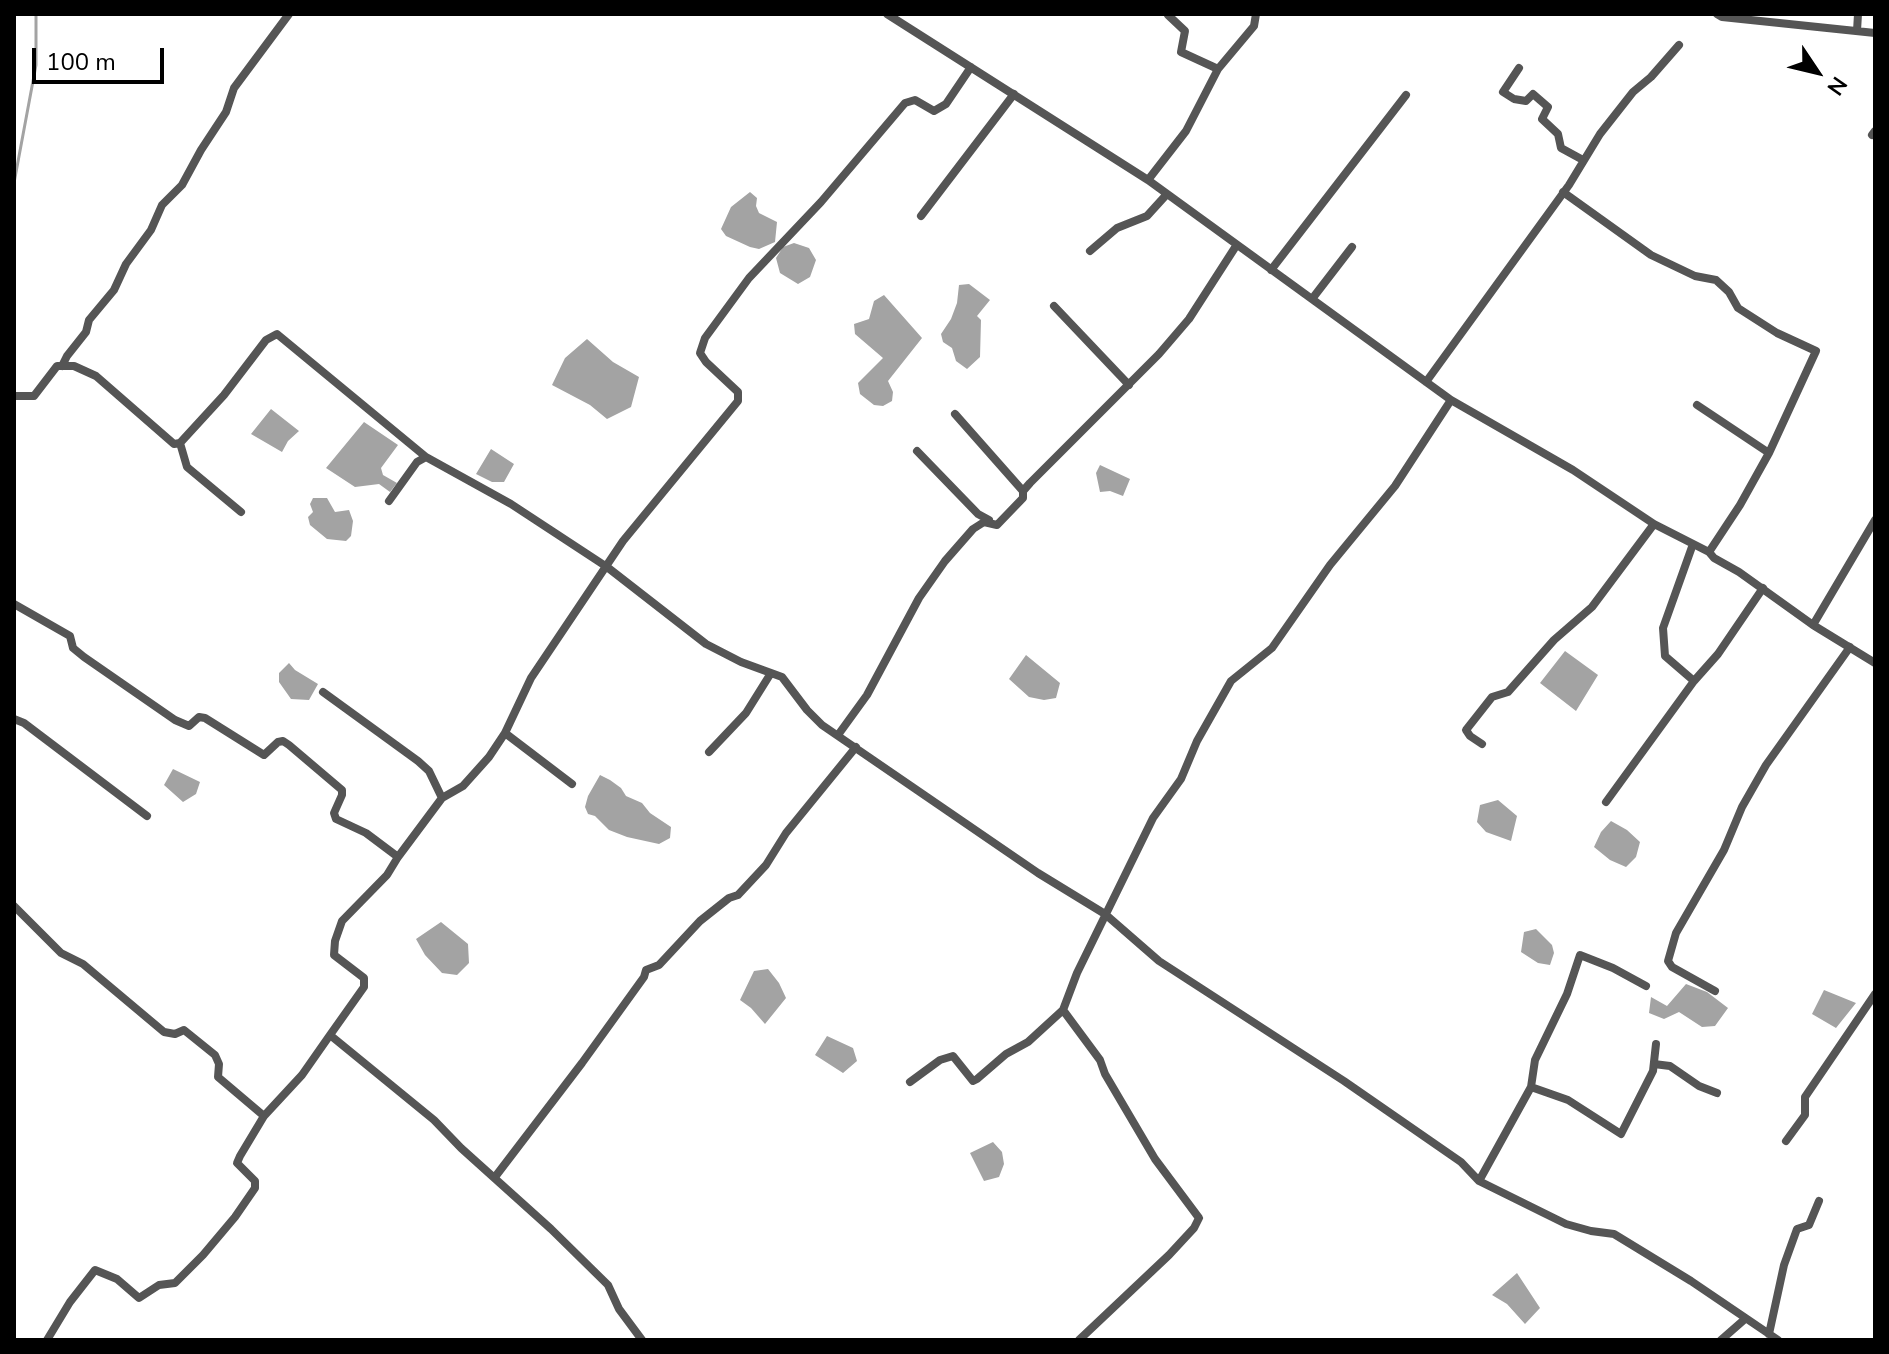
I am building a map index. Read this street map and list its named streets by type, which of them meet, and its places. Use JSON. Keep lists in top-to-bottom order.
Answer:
{
  "scale_bar": "100 m",
  "north": "bottom right"
}
